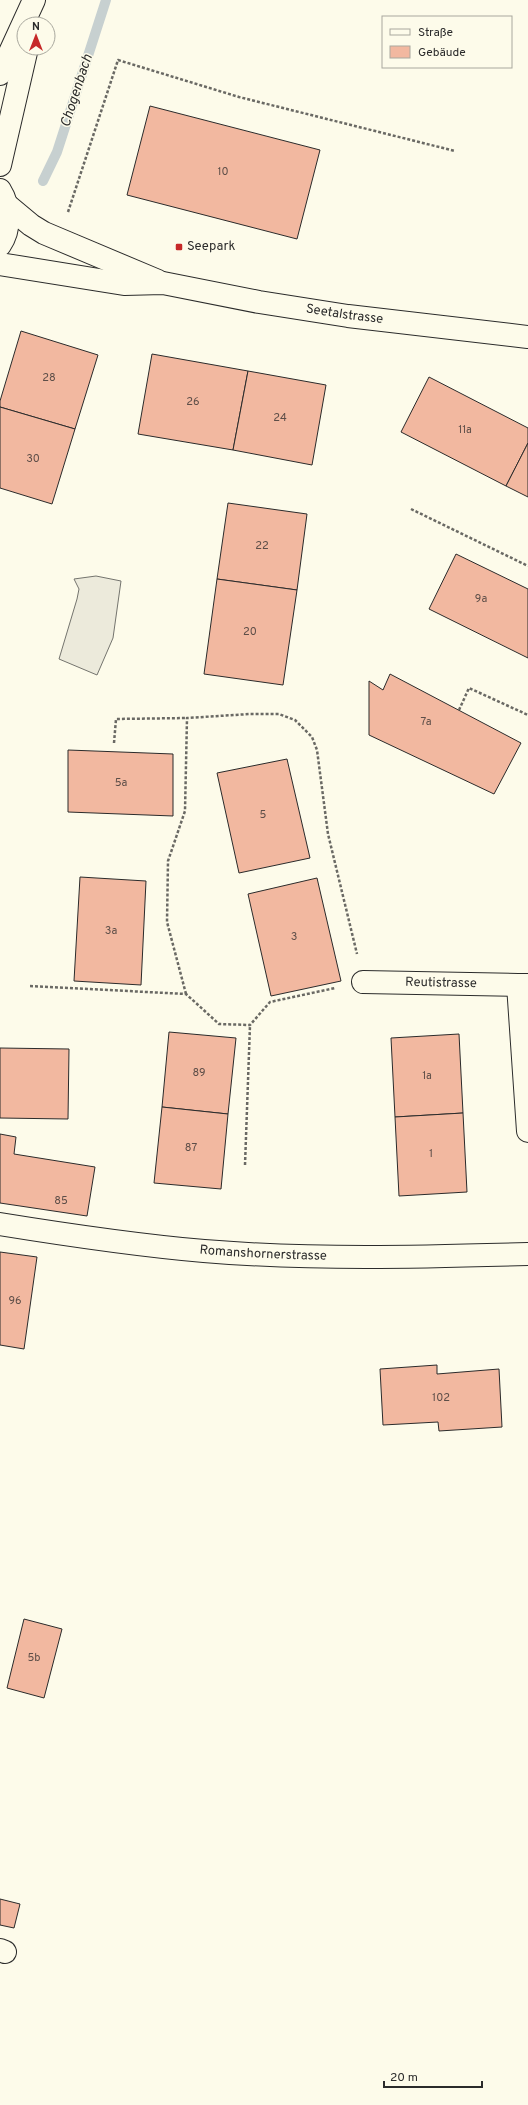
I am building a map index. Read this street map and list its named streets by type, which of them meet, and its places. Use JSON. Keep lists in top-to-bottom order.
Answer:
{
  "streets": {
    "street": ["Seetalstrasse", "Reutistrasse", "Romanshornerstrasse"]
  },
  "water": ["Chogenbach"],
  "places": {
    "transit": ["Seepark"]
  },
  "house_numbers": [
    "10",
    "28",
    "26",
    "24",
    "11a",
    "30",
    "22",
    "9a",
    "20",
    "7a",
    "5a",
    "5",
    "3a",
    "3",
    "89",
    "1a",
    "87",
    "1",
    "85",
    "96",
    "102",
    "5b"
  ],
  "legend": ["Straße", "Gebäude"],
  "scale_bar": "20 m",
  "north": "top"
}
